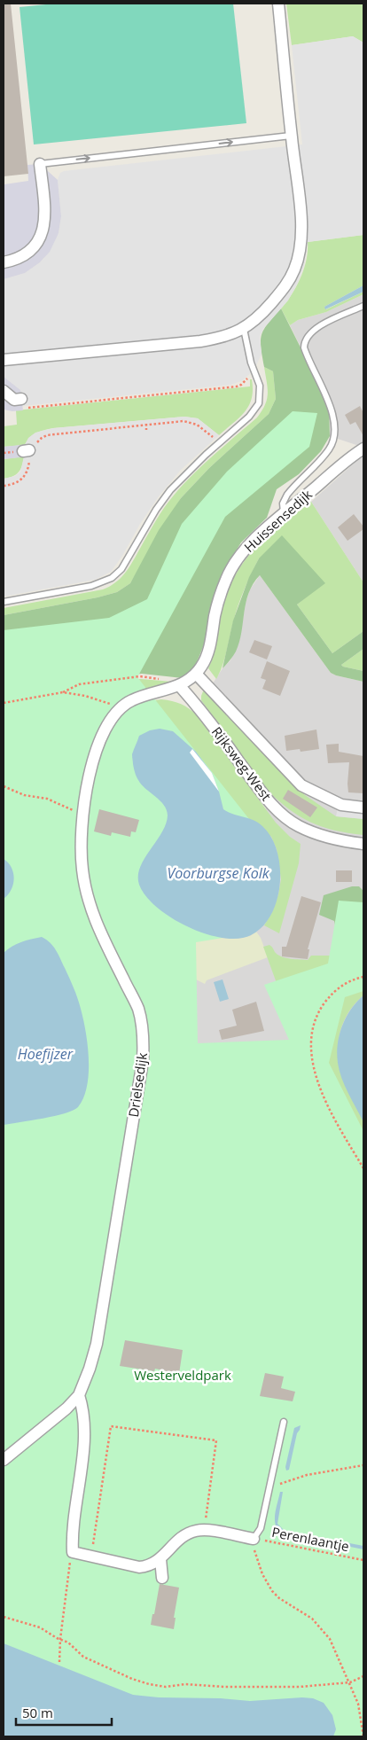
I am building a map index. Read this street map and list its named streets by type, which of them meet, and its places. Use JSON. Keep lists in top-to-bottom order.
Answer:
{
  "streets": {
    "street": ["Huissensedijk", "Rijksweg-West", "Drielsedijk"],
    "path": ["Perenlaantje"]
  },
  "crossings": [
    ["Huissensedijk", "Rijksweg-West"],
    ["Huissensedijk", "Drielsedijk"]
  ],
  "water": ["Voorburgse Kolk", "Hoefijzer"],
  "parks": ["Westerveldpark"],
  "scale_bar": "50 m"
}
